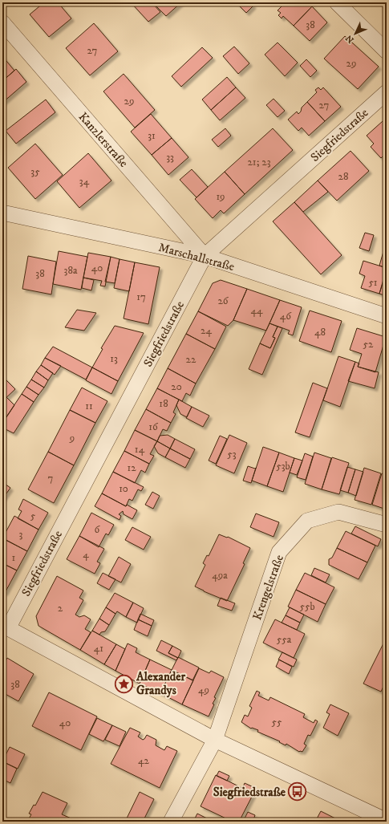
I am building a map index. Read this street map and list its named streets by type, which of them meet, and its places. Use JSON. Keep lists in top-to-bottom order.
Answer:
{
  "streets": {
    "street": [
      "Siegfriedstraße",
      "Kanzlerstraße",
      "Marschallstraße",
      "Krengelstraße"
    ]
  },
  "crossings": [
    ["Siegfriedstraße", "Kanzlerstraße"],
    ["Siegfriedstraße", "Marschallstraße"],
    ["Kanzlerstraße", "Marschallstraße"]
  ],
  "places": {
    "place": ["Alexander Grandys"],
    "bus stop": ["Siegfriedstraße"]
  },
  "house_numbers": [
    "38",
    "27",
    "29",
    "29",
    "27",
    "31",
    "33",
    "21; 23",
    "35",
    "28",
    "34",
    "19",
    "40",
    "38a",
    "38",
    "51",
    "17",
    "26",
    "44",
    "46",
    "24",
    "48",
    "52",
    "13",
    "22",
    "20",
    "18",
    "11",
    "16",
    "9",
    "14",
    "53",
    "53b",
    "12",
    "7",
    "10",
    "5",
    "6",
    "3",
    "4",
    "1",
    "49a",
    "55b",
    "2",
    "55a",
    "41",
    "38",
    "49",
    "55",
    "40",
    "42"
  ],
  "north": "bottom left"
}
